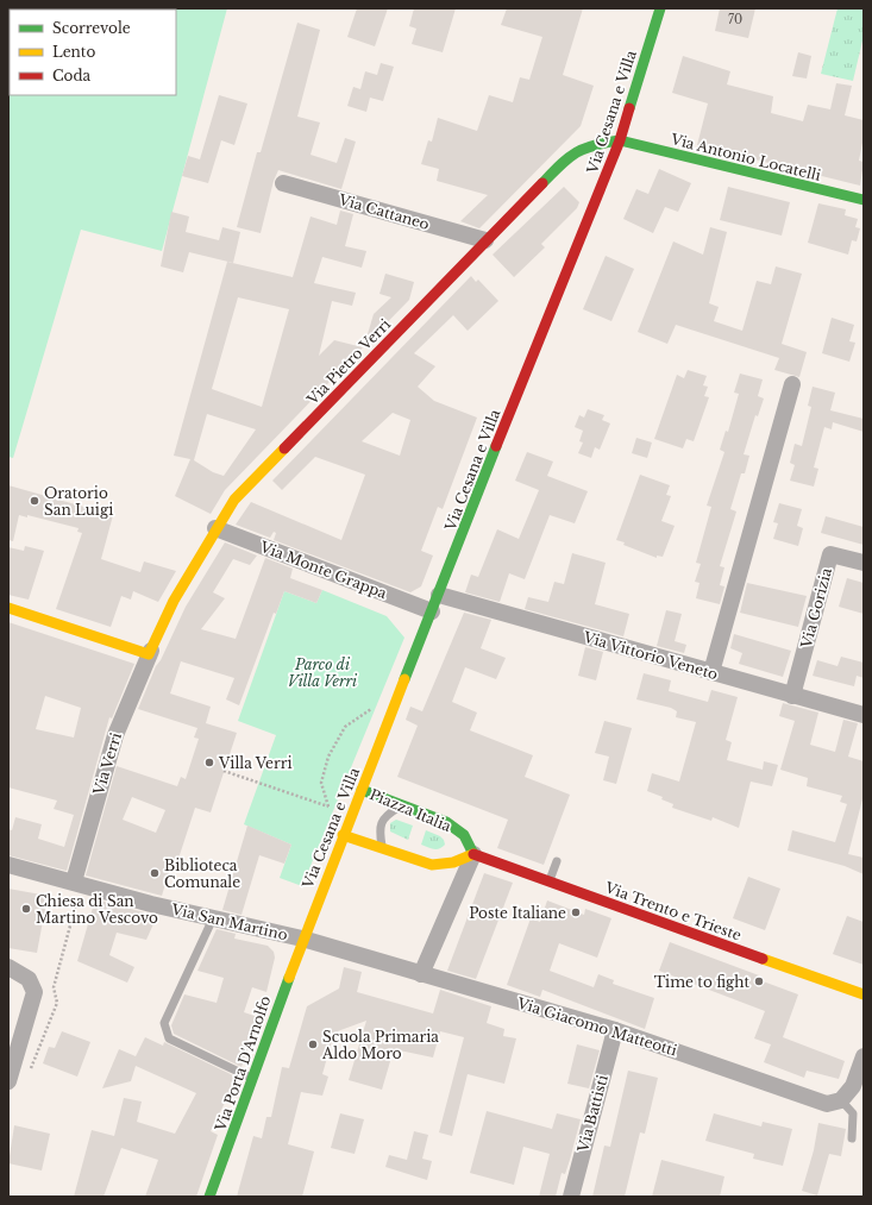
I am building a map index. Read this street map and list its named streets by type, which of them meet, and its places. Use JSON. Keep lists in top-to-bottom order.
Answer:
{
  "streets": {
    "street": [
      "Via Cesana e Villa",
      "Via Antonio Locatelli",
      "Via Cattaneo",
      "Via Pietro Verri",
      "Via Monte Grappa",
      "Via Gorizia",
      "Via Vittorio Veneto",
      "Via Verri",
      "Piazza Italia",
      "Via Trento e Trieste",
      "Via San Martino",
      "Via Giacomo Matteotti",
      "Via Porta D'Arnolfo",
      "Via Battisti"
    ]
  },
  "crossings": [
    ["Via Cesana e Villa", "Via Antonio Locatelli"],
    ["Via Cesana e Villa", "Via Pietro Verri"],
    ["Via Cesana e Villa", "Via Monte Grappa"],
    ["Via Cesana e Villa", "Via Vittorio Veneto"],
    ["Via Cesana e Villa", "Piazza Italia"],
    ["Via Cesana e Villa", "Via San Martino"],
    ["Via Cesana e Villa", "Via Giacomo Matteotti"],
    ["Via Cesana e Villa", "Via Porta D'Arnolfo"],
    ["Via Antonio Locatelli", "Via Pietro Verri"],
    ["Via Cattaneo", "Via Pietro Verri"],
    ["Via Pietro Verri", "Via Monte Grappa"],
    ["Via Pietro Verri", "Via Verri"],
    ["Via Gorizia", "Via Vittorio Veneto"],
    ["Via Verri", "Via San Martino"],
    ["Piazza Italia", "Via Trento e Trieste"],
    ["Via San Martino", "Via Giacomo Matteotti"],
    ["Via San Martino", "Via Porta D'Arnolfo"],
    ["Via Giacomo Matteotti", "Via Porta D'Arnolfo"],
    ["Via Giacomo Matteotti", "Via Battisti"]
  ],
  "parks": ["Parco di Villa Verri"],
  "places": [
    "Oratorio San Luigi",
    "Villa Verri",
    "Biblioteca Comunale",
    "Chiesa di San Martino Vescovo",
    "Poste Italiane",
    "Time to fight",
    "Scuola Primaria Aldo Moro"
  ],
  "house_numbers": ["70"],
  "legend": ["Scorrevole", "Lento", "Coda"]
}
